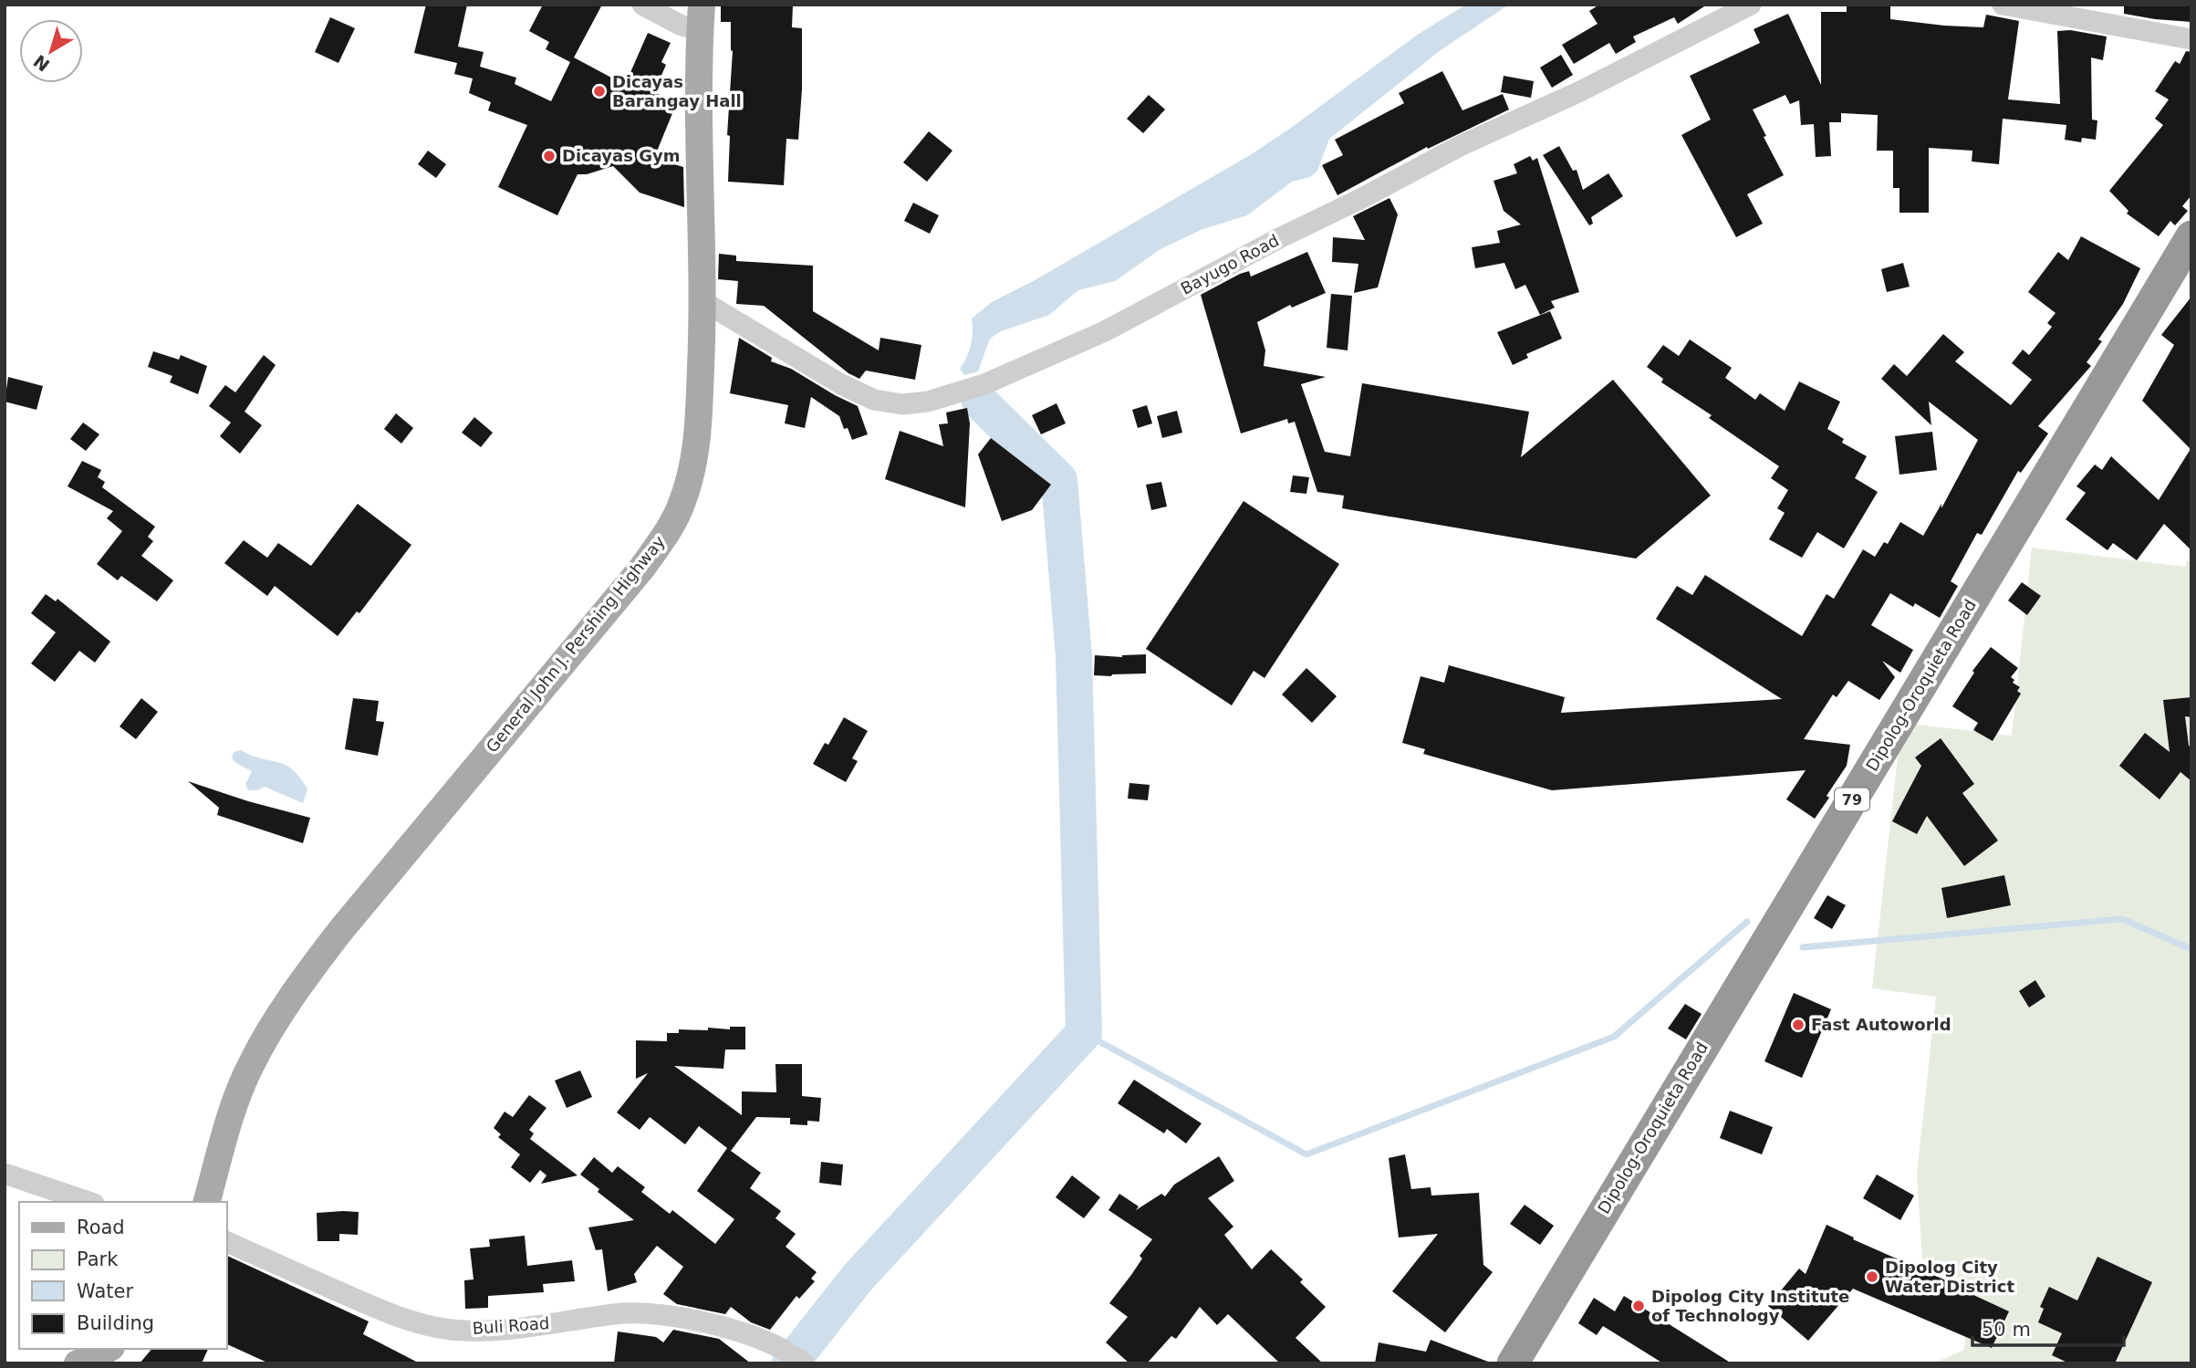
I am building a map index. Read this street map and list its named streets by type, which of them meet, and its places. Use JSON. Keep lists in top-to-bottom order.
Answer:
{
  "streets": {
    "highway": ["Dipolog-Oroquieta Road", "79"],
    "main road": ["General John J. Pershing Highway"],
    "street": ["Bayugo Road", "Buli Road"]
  },
  "crossings": [
    ["Bayugo Road", "General John J. Pershing Highway"]
  ],
  "places": [
    "Dicayas Barangay Hall",
    "Dicayas Gym",
    "Fast Autoworld",
    "Dipolog City Water District",
    "Dipolog City Institute of Technology"
  ],
  "legend": [
    "Road",
    "Park",
    "Water",
    "Building"
  ],
  "scale_bar": "50 m",
  "north": "bottom left"
}
